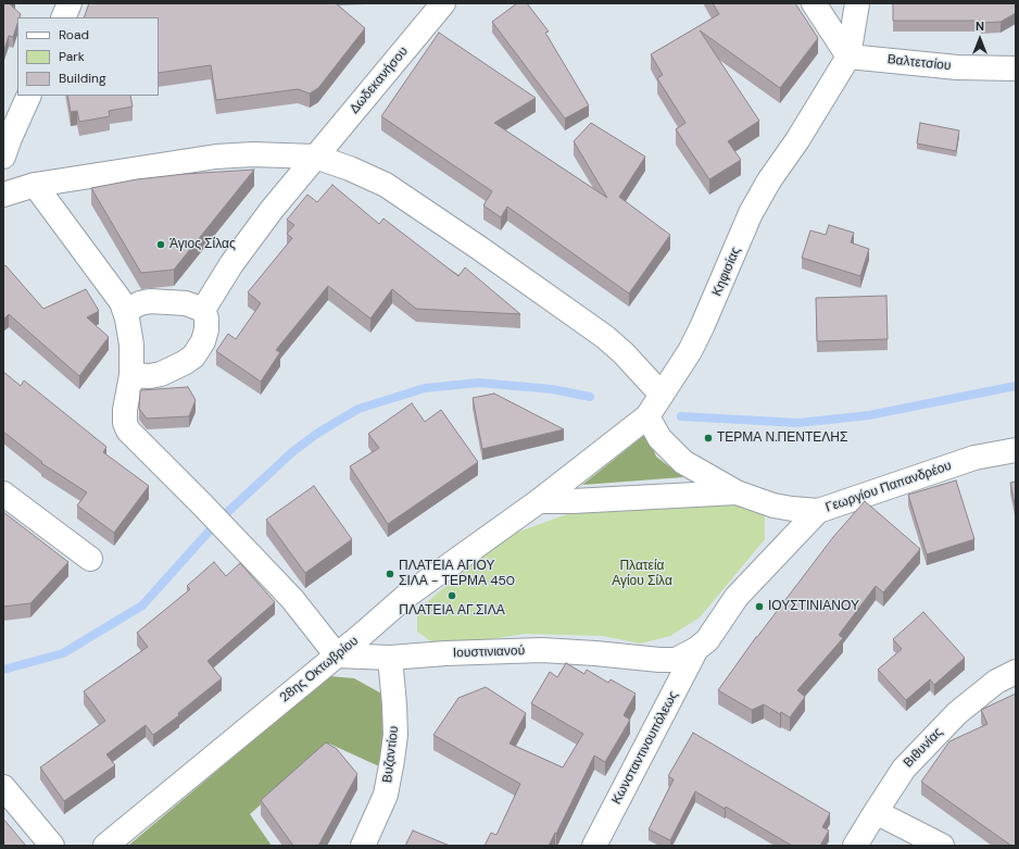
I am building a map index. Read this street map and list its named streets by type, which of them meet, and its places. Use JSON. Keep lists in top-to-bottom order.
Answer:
{
  "streets": {
    "street": [
      "Βαλτετσίου",
      "Δωδεκανήσου",
      "Κηφισίας",
      "Γεωργίου Παπανδρέου",
      "Ιουστινιανού",
      "28ης Οκτωβρίου",
      "Κωνσταντινουπόλεως",
      "Βιθυνίας",
      "Βυζαντίου"
    ]
  },
  "crossings": [
    ["Βαλτετσίου", "Κηφισίας"],
    ["Κηφισίας", "Γεωργίου Παπανδρέου"],
    ["Κηφισίας", "28ης Οκτωβρίου"],
    ["Γεωργίου Παπανδρέου", "28ης Οκτωβρίου"],
    ["Γεωργίου Παπανδρέου", "Κωνσταντινουπόλεως"],
    ["Ιουστινιανού", "28ης Οκτωβρίου"],
    ["Ιουστινιανού", "Κωνσταντινουπόλεως"],
    ["Ιουστινιανού", "Βυζαντίου"]
  ],
  "parks": ["Πλατεία Αγίου Σίλα"],
  "places": [
    "Άγιος Σίλας",
    "ΤΕΡΜΑ Ν.ΠΕΝΤΕΛΗΣ",
    "ΠΛΑΤΕΙΑ ΑΓΙΟΥ ΣΙΛΑ - ΤΕΡΜΑ 450",
    "ΠΛΑΤΕΙΑ ΑΓ.ΣΙΛΑ",
    "ΙΟΥΣΤΙΝΙΑΝΟΥ"
  ],
  "legend": ["Road", "Park", "Building"],
  "north": "top"
}
